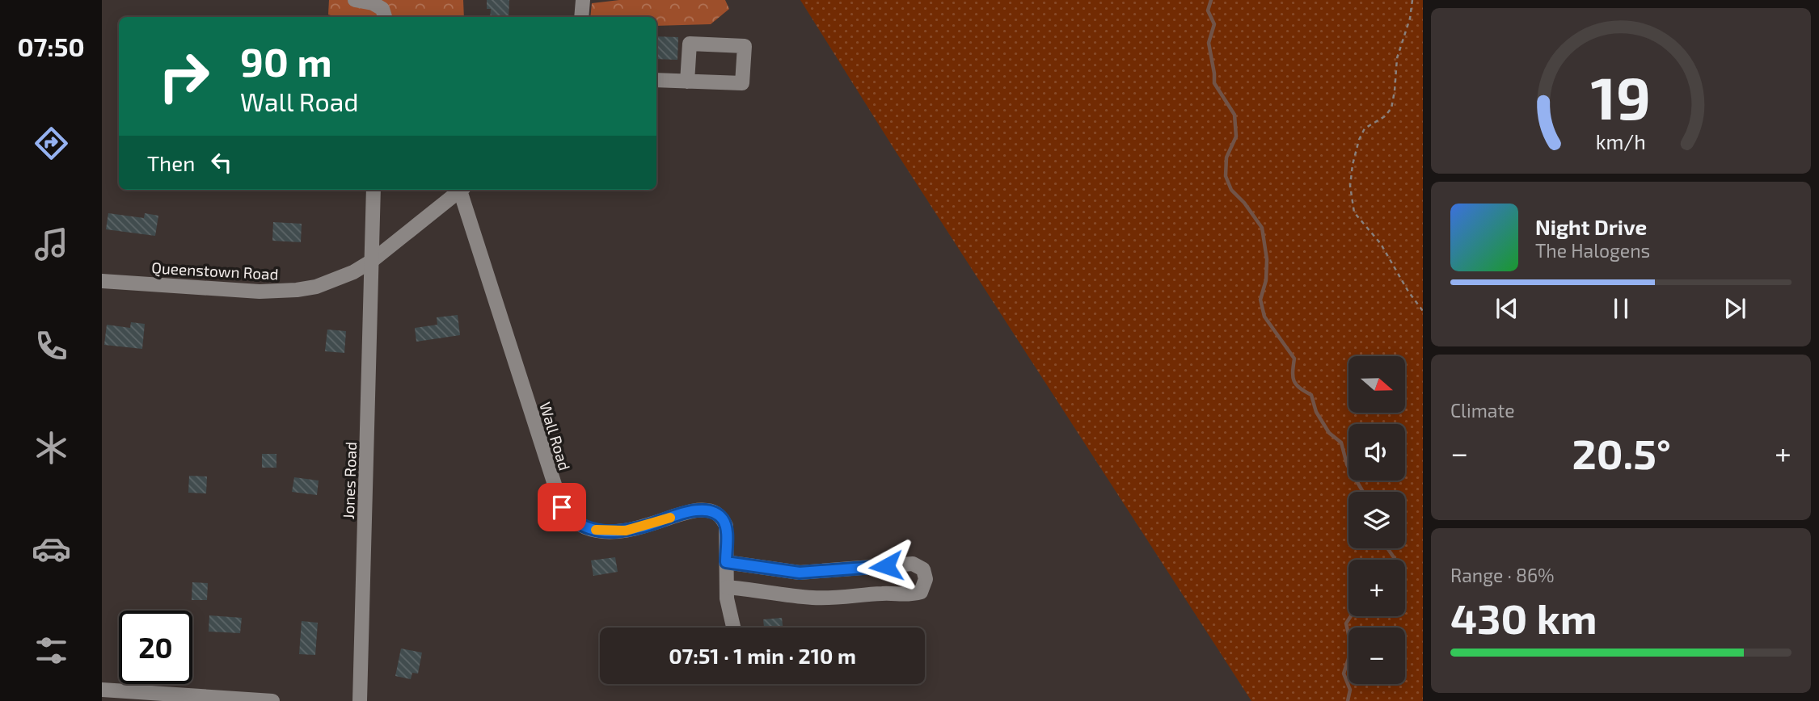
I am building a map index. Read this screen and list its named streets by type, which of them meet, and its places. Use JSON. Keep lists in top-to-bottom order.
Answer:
{
  "streets": {
    "street": ["Queenstown Road", "Wall Road", "Jones Road"]
  },
  "crossings": [
    ["Queenstown Road", "Jones Road"]
  ],
  "north": "right",
  "page": {
    "tabs": "07:50",
    "turn": ["90 m", "Wall Road"],
    "then": "Then",
    "song": ["Night Drive", "The Halogens"],
    "tile": [
      "Climate",
      ["Range · 86%", "430 km"]
    ],
    "map_buttons": ["+", "−"],
    "heat": ["−", "20.5°", "+"],
    "limit": "20",
    "trip": "07:51 · 1 min · 210 m",
    "gauge": ["19", "km/h"]
  }
}
